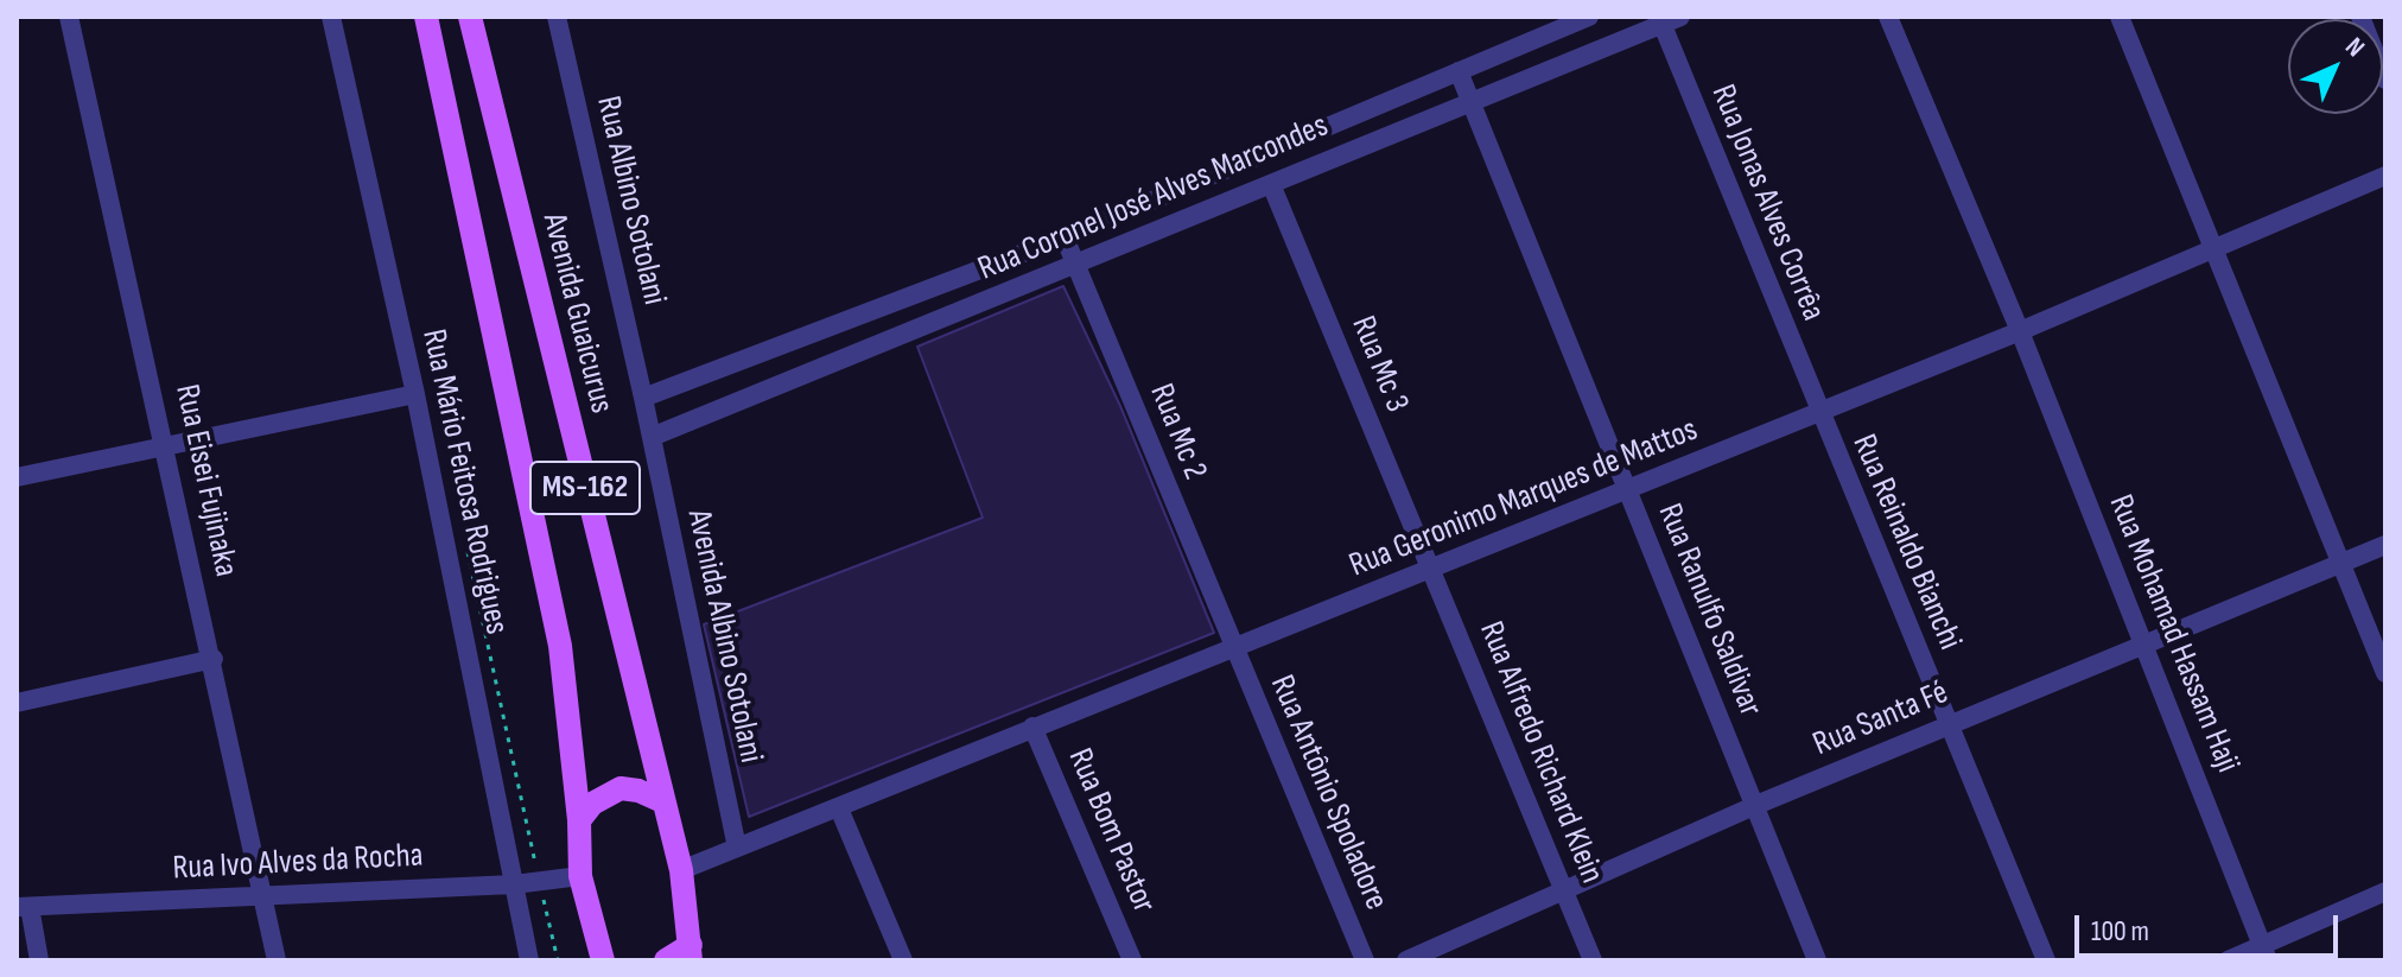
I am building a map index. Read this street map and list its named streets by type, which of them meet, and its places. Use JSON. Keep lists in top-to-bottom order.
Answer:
{
  "streets": {
    "main road": ["Avenida Guaicurus", "MS-162"],
    "street": [
      "Rua Coronel José Alves Marcondes",
      "Rua Albino Sotolani",
      "Rua Jonas Alves Corrêa",
      "Rua Mc 3",
      "Rua Mc 2",
      "Rua Eisei Fujinaka",
      "Rua Mário Feitosa Rodrigues",
      "Rua Geronimo Marques de Mattos",
      "Rua Reinaldo Bianchi",
      "Rua Ranulfo Saldivar",
      "Rua Mohamad Hassam Haji",
      "Avenida Albino Sotolani",
      "Rua Santa Fé",
      "Rua Alfredo Richard Klein",
      "Rua Antônio Spoladore",
      "Rua Bom Pastor",
      "Rua Ivo Alves da Rocha"
    ]
  },
  "crossings": [
    ["Rua Coronel José Alves Marcondes", "Rua Albino Sotolani"],
    ["Rua Coronel José Alves Marcondes", "Rua Jonas Alves Corrêa"],
    ["Rua Coronel José Alves Marcondes", "Rua Mc 3"],
    ["Rua Coronel José Alves Marcondes", "Rua Mc 2"],
    ["Rua Coronel José Alves Marcondes", "Rua Ranulfo Saldivar"],
    ["Rua Coronel José Alves Marcondes", "Avenida Albino Sotolani"],
    ["Rua Albino Sotolani", "Avenida Albino Sotolani"],
    ["Rua Jonas Alves Corrêa", "Rua Geronimo Marques de Mattos"],
    ["Rua Jonas Alves Corrêa", "Rua Reinaldo Bianchi"],
    ["Avenida Guaicurus", "Rua Geronimo Marques de Mattos"],
    ["Rua Mc 3", "Rua Geronimo Marques de Mattos"],
    ["Rua Mc 3", "Rua Alfredo Richard Klein"],
    ["Rua Mc 2", "Rua Geronimo Marques de Mattos"],
    ["Rua Mc 2", "Rua Antônio Spoladore"],
    ["Rua Eisei Fujinaka", "Rua Ivo Alves da Rocha"],
    ["Rua Mário Feitosa Rodrigues", "Rua Ivo Alves da Rocha"],
    ["MS-162", "Rua Ivo Alves da Rocha"],
    ["Rua Geronimo Marques de Mattos", "Rua Reinaldo Bianchi"],
    ["Rua Geronimo Marques de Mattos", "Rua Ranulfo Saldivar"],
    ["Rua Geronimo Marques de Mattos", "Rua Mohamad Hassam Haji"],
    ["Rua Geronimo Marques de Mattos", "Avenida Albino Sotolani"],
    ["Rua Geronimo Marques de Mattos", "Rua Alfredo Richard Klein"],
    ["Rua Geronimo Marques de Mattos", "Rua Antônio Spoladore"],
    ["Rua Geronimo Marques de Mattos", "Rua Bom Pastor"],
    ["Rua Reinaldo Bianchi", "Rua Santa Fé"],
    ["Rua Ranulfo Saldivar", "Rua Santa Fé"],
    ["Rua Mohamad Hassam Haji", "Rua Santa Fé"],
    ["Rua Santa Fé", "Rua Alfredo Richard Klein"]
  ],
  "scale_bar": "100 m",
  "north": "top right"
}
